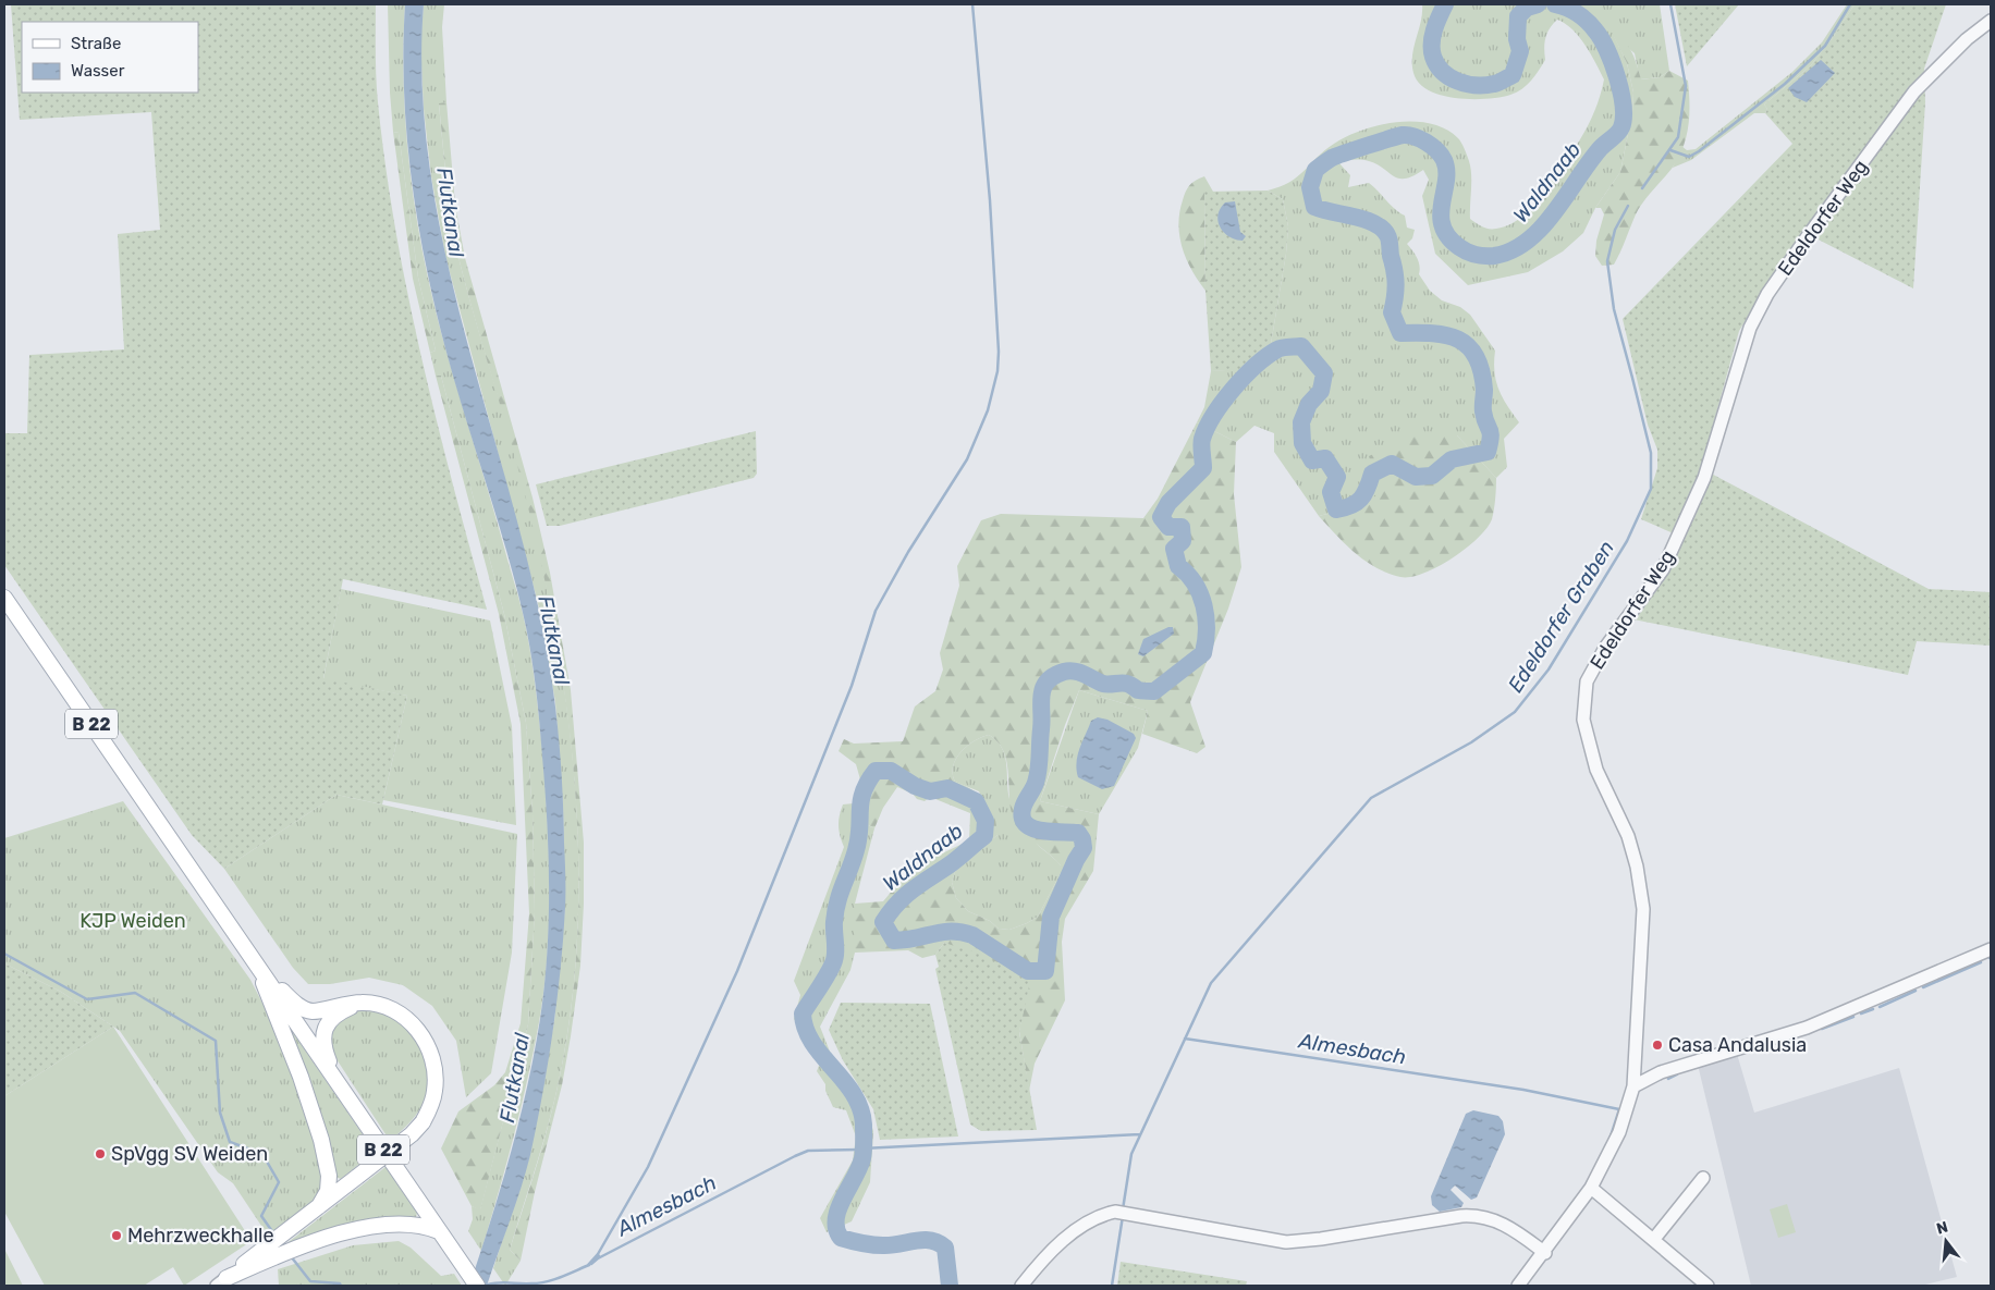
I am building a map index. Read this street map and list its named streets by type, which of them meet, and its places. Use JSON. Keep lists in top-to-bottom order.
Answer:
{
  "streets": {
    "main road": ["B 22"],
    "street": ["Edeldorfer Weg"]
  },
  "water": [
    "Waldnaab",
    "Flutkanal",
    "Edeldorfer Graben",
    "Almesbach"
  ],
  "parks": ["KJP Weiden"],
  "places": ["Casa Andalusia", "SpVgg SV Weiden", "Mehrzweckhalle"],
  "legend": ["Straße", "Wasser"],
  "north": "top"
}
